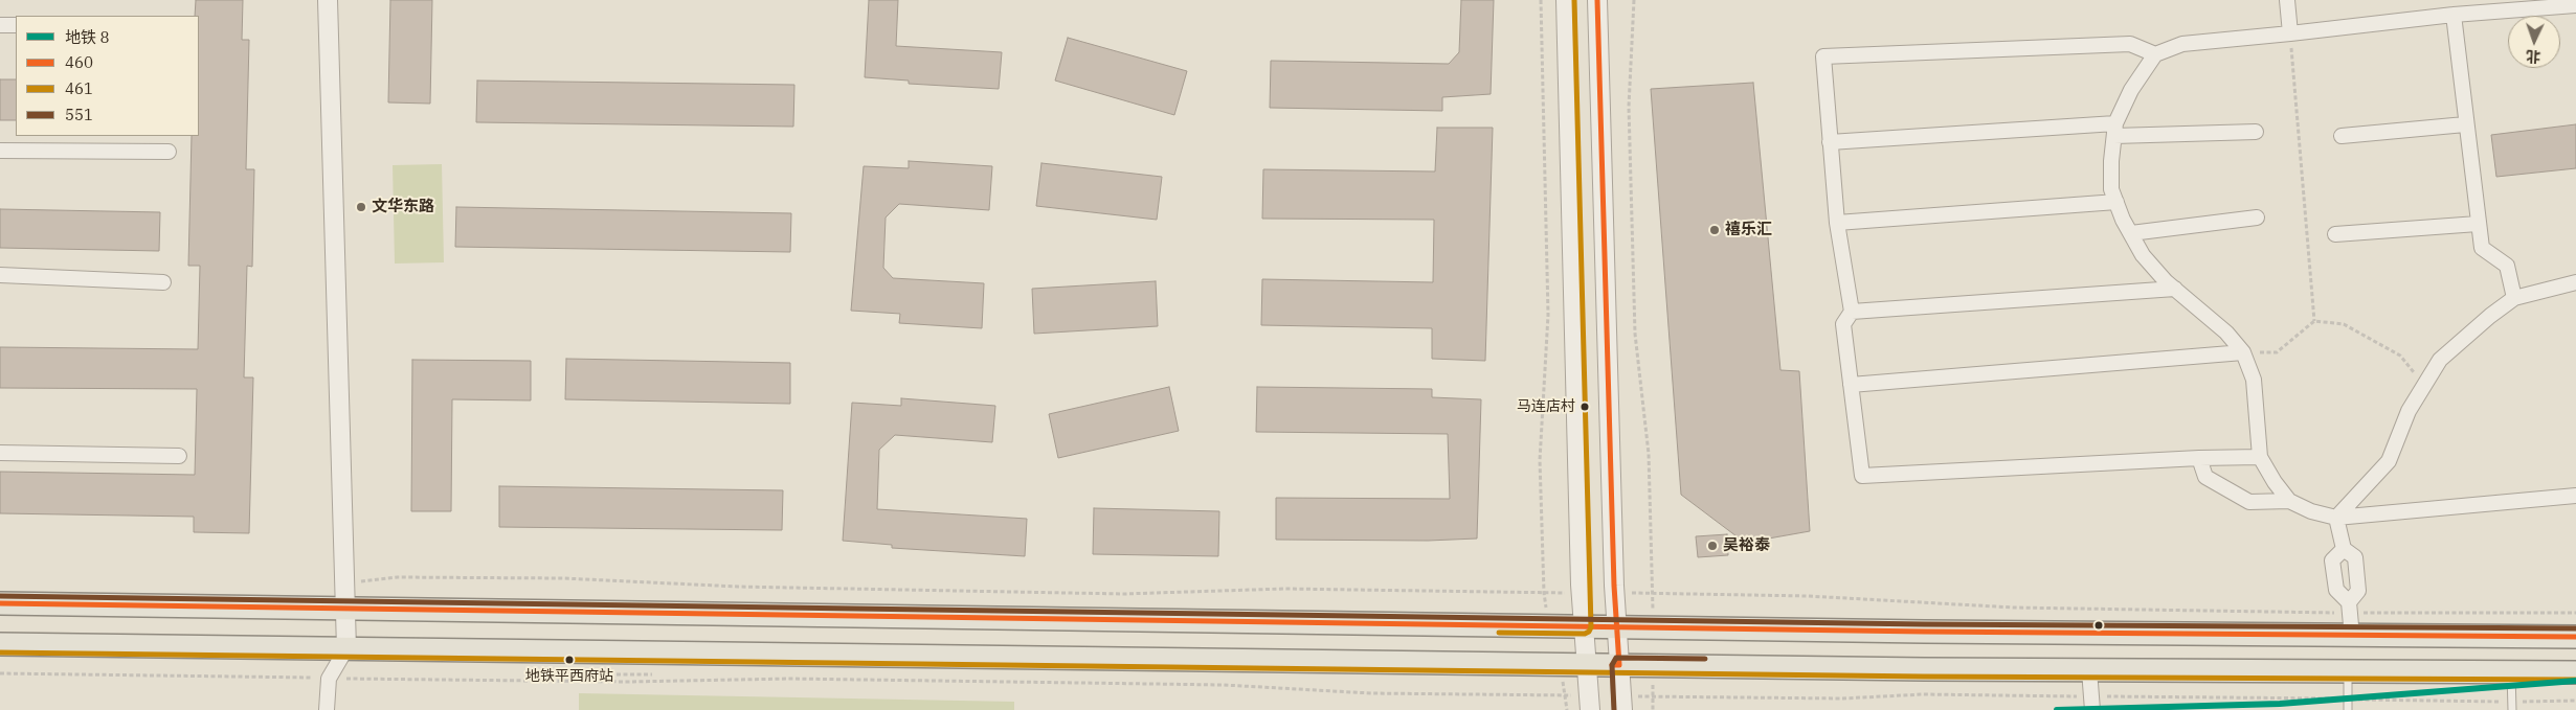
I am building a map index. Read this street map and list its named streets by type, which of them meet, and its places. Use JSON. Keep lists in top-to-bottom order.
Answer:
{
  "places": [
    "文华东路",
    "禧乐汇",
    "马连店村",
    "吴裕泰",
    "地铁平西府站"
  ],
  "lines": [
    "transit line 460",
    "transit line 461",
    "transit line 551",
    "metro line 8"
  ],
  "legend": [
    "地铁 8",
    "460",
    "461",
    "551"
  ],
  "north": "bottom"
}
